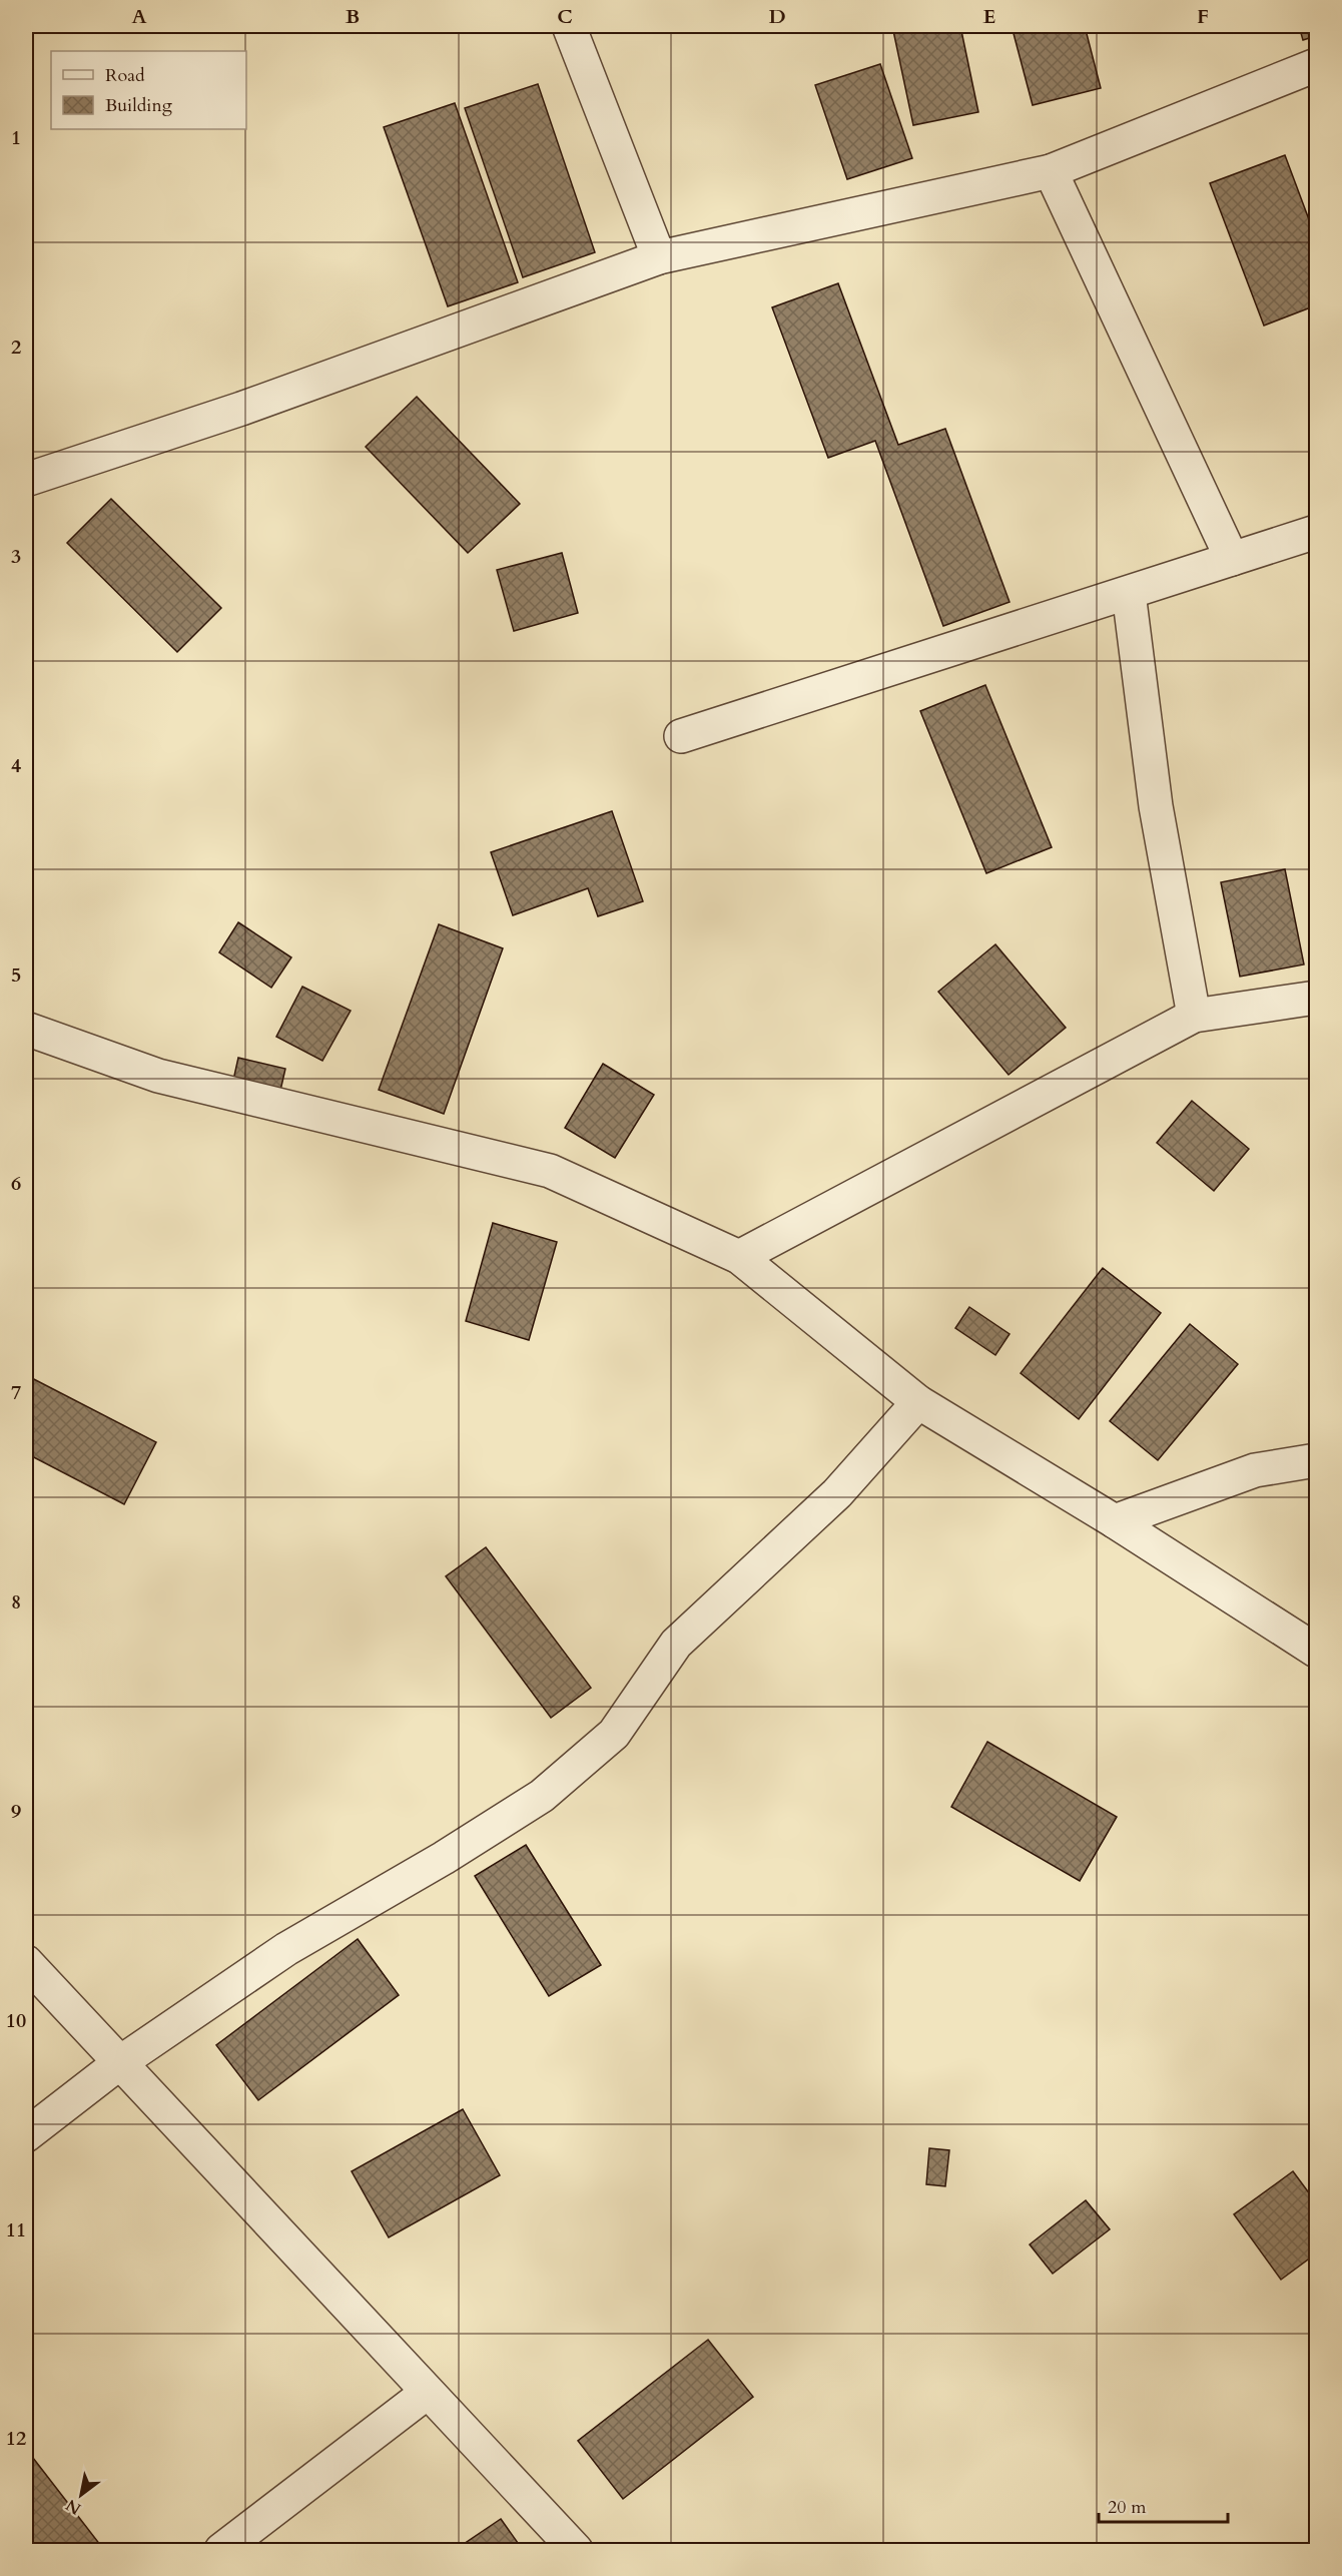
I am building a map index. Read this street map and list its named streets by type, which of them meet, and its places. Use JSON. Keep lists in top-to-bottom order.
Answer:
{
  "legend": ["Road", "Building"],
  "scale_bar": "20 m",
  "north": "bottom left",
  "grid": {
    "columns": [
      "A",
      "B",
      "C",
      "D",
      "E",
      "F"
    ],
    "rows": [
      "1",
      "2",
      "3",
      "4",
      "5",
      "6",
      "7",
      "8",
      "9",
      "10",
      "11",
      "12"
    ]
  }
}
